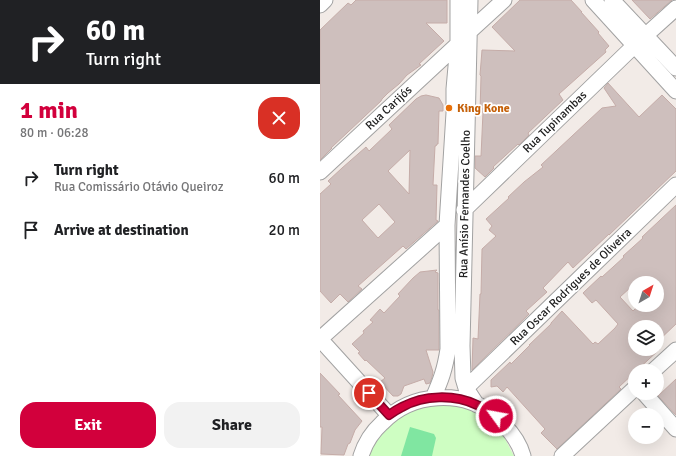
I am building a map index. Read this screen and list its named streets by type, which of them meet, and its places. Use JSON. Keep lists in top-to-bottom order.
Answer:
{
  "streets": {
    "street": [
      "Rua Carijós",
      "Rua Tupinambas",
      "Rua Anísio Fernandes Coelho",
      "Rua Oscar Rodrigues de Oliveira"
    ]
  },
  "crossings": [
    ["Rua Carijós", "Rua Anísio Fernandes Coelho"],
    ["Rua Tupinambas", "Rua Anísio Fernandes Coelho"],
    ["Rua Anísio Fernandes Coelho", "Rua Oscar Rodrigues de Oliveira"]
  ],
  "places": ["King Kone"],
  "north": "top right",
  "page": {
    "turn": ["60 m", "Turn right"],
    "heading": ["1 min", "80 m · 06:28"],
    "list": [
      {
        "name": "Turn right",
        "note": "Rua Comissário Otávio Queiroz",
        "value": "60 m"
      },
      {
        "name": "Arrive at destination",
        "value": "20 m"
      }
    ],
    "map_buttons": ["+", "−"],
    "buttons": ["Exit", "Share"]
  }
}
